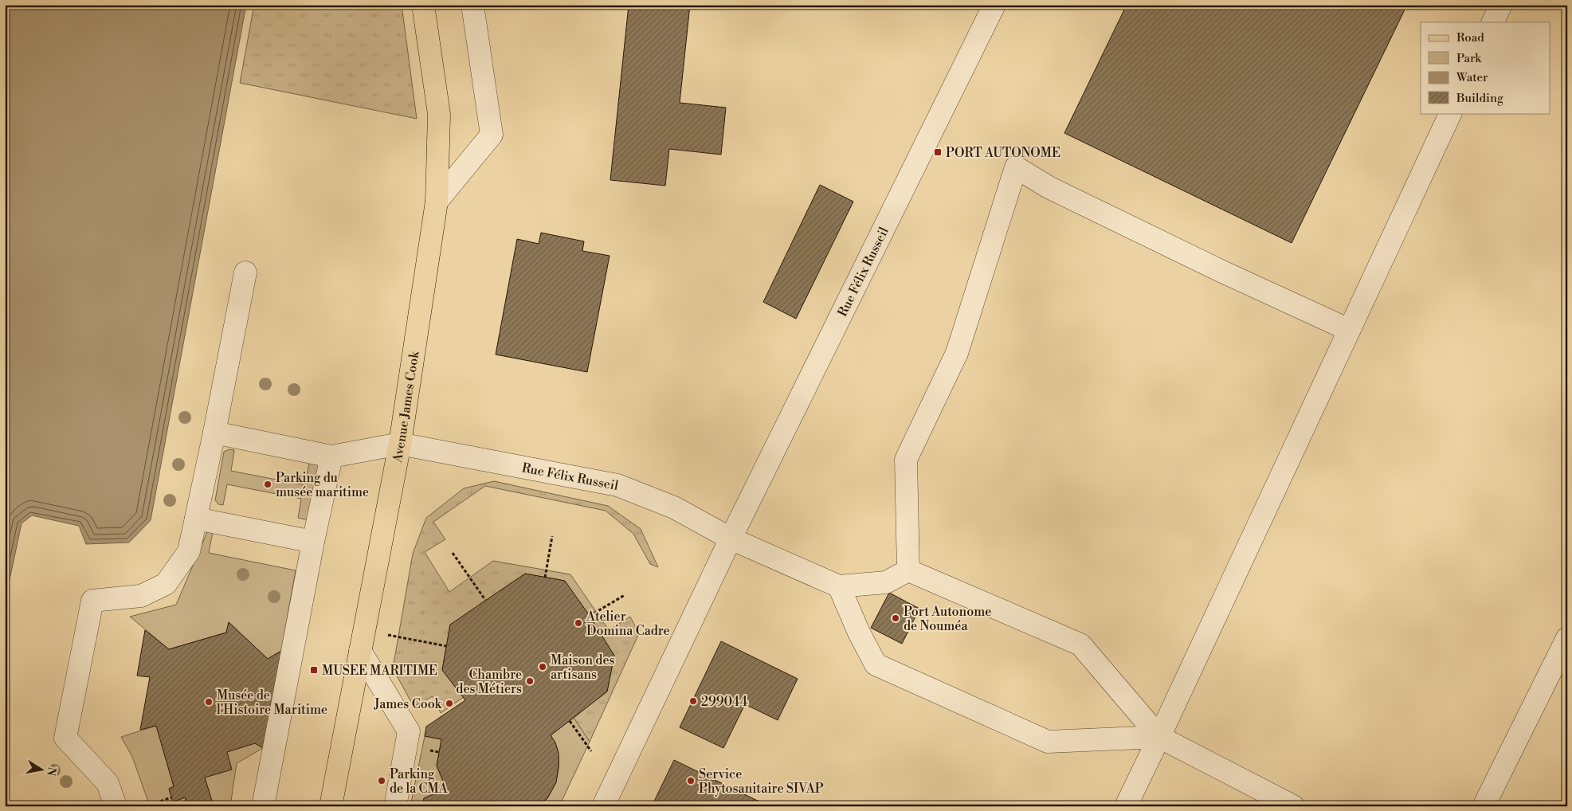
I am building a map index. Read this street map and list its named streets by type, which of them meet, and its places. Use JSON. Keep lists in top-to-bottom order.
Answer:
{
  "streets": {
    "main road": ["Avenue James Cook"],
    "street": ["Rue Félix Russeil"]
  },
  "crossings": [
    ["Rue Félix Russeil", "Avenue James Cook"]
  ],
  "places": {
    "transit": ["PORT AUTONOME", "MUSEE MARITIME"],
    "other": [
      "Parking du musée maritime",
      "Port Autonome de Nouméa",
      "Atelier Domina Cadre",
      "Maison des artisans",
      "Chambre des Métiers",
      "299044",
      "Musée de l'Histoire Maritime",
      "James Cook",
      "Parking de la CMA",
      "Service Phytosanitaire SIVAP"
    ]
  },
  "legend": [
    "Road",
    "Park",
    "Water",
    "Building"
  ],
  "north": "right"
}
